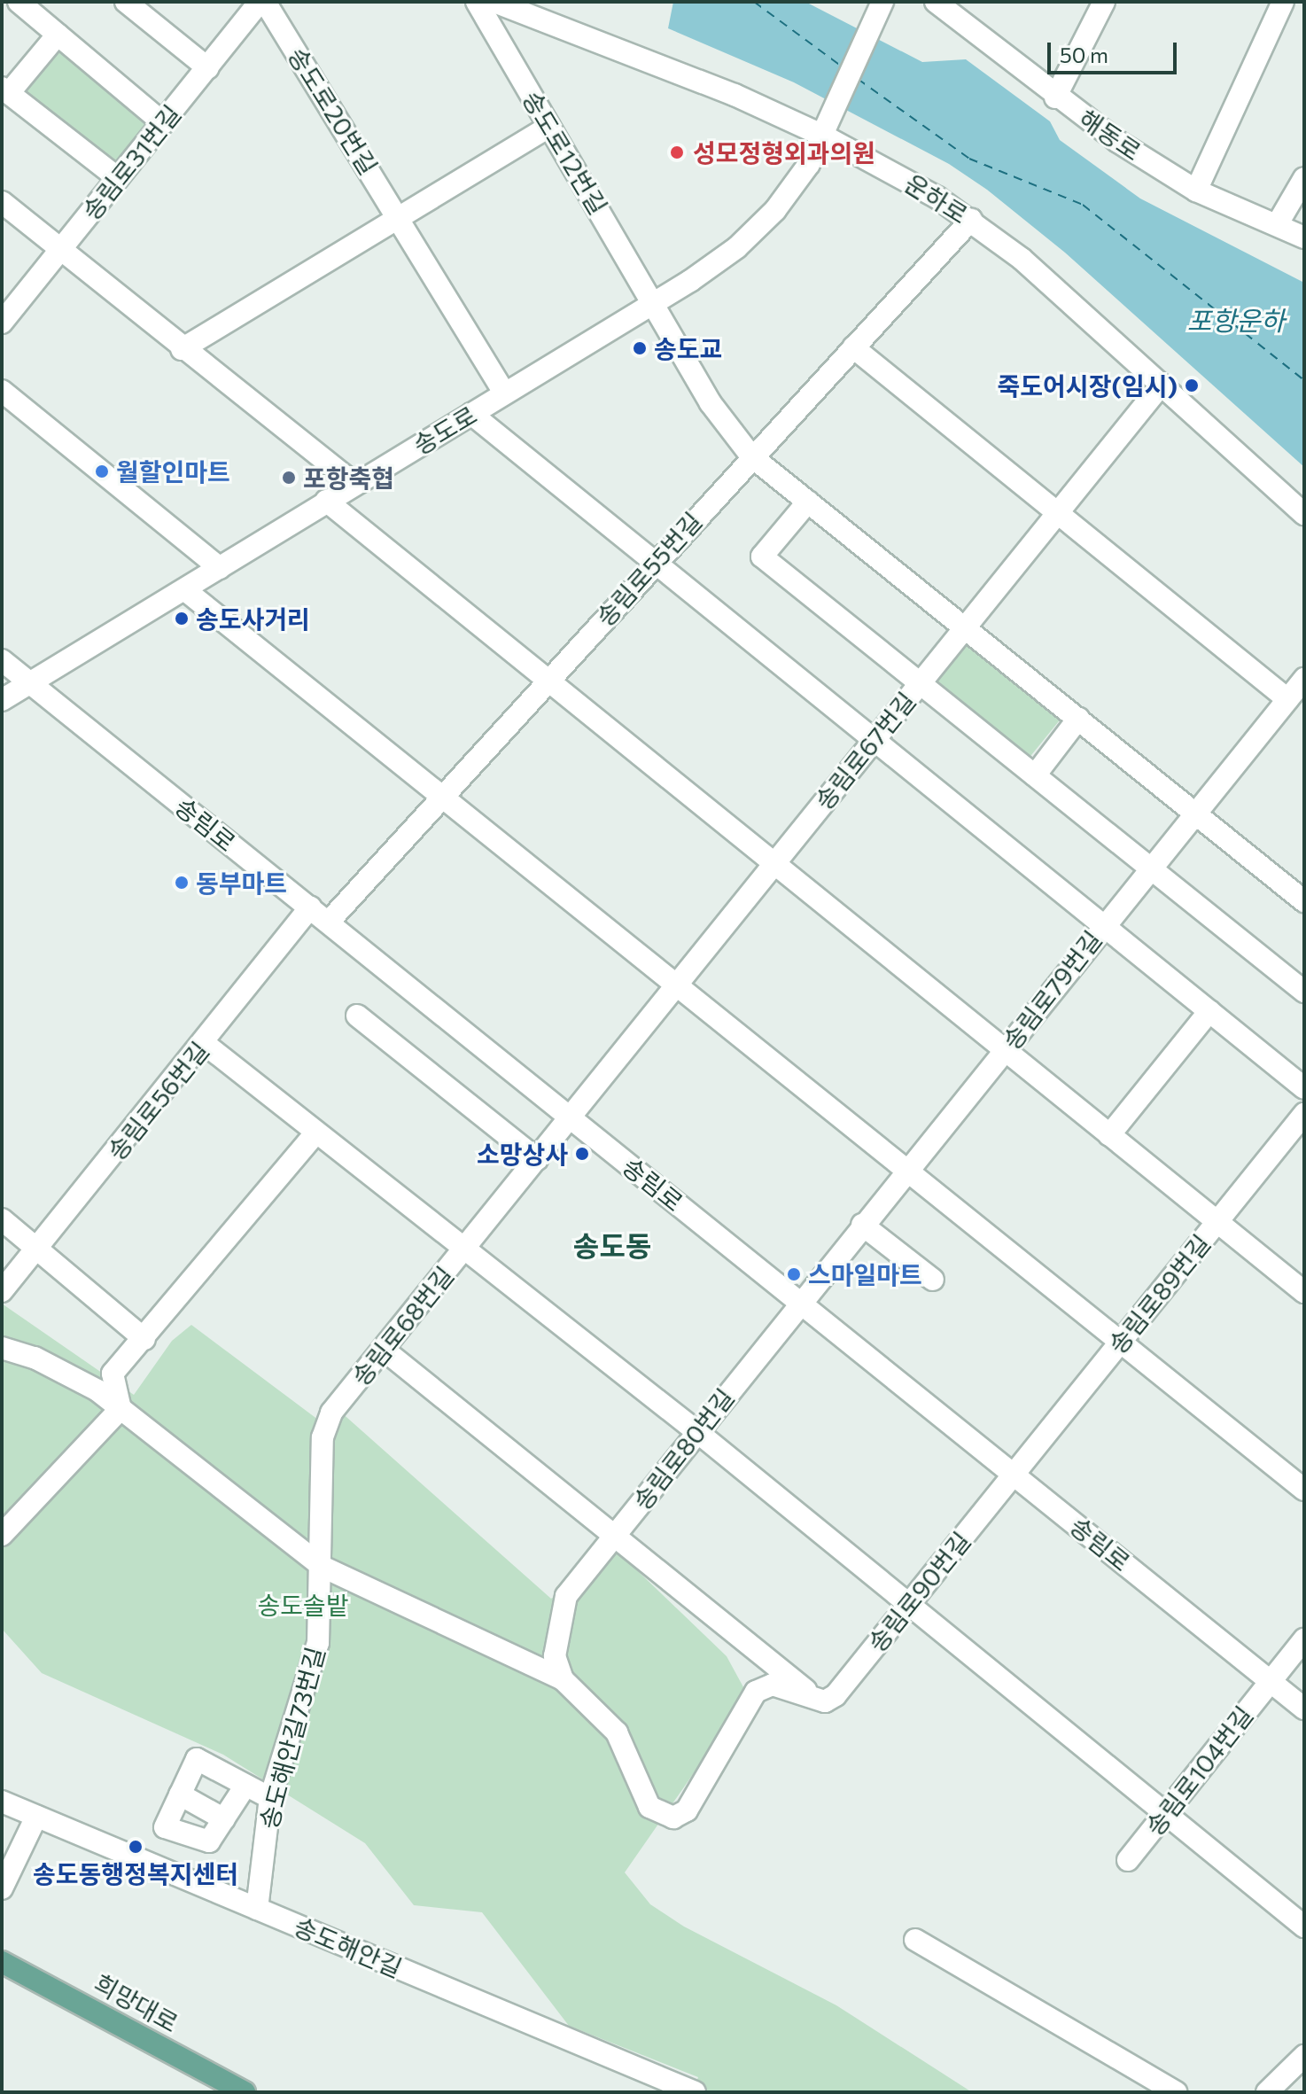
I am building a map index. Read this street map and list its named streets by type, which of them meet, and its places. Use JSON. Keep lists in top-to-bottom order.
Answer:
{
  "streets": {
    "main road": ["희망대로"],
    "street": [
      "송도로20번길",
      "해동로",
      "송도로12번길",
      "송림로31번길",
      "운하로",
      "송도로",
      "송림로55번길",
      "송림로67번길",
      "송림로",
      "송림로79번길",
      "송림로56번길",
      "송림로89번길",
      "송림로68번길",
      "송림로80번길",
      "송림로90번길",
      "송도해안길73번길",
      "송림로104번길",
      "송도해안길"
    ]
  },
  "crossings": [
    ["송도로20번길", "송도로"],
    ["송도로12번길", "송도로"],
    ["송도로12번길", "송림로55번길"],
    ["송도로12번길", "송림로67번길"],
    ["송도로12번길", "송림로79번길"],
    ["운하로", "송도로"],
    ["운하로", "송림로55번길"],
    ["운하로", "송림로67번길"],
    ["송도로", "송림로"],
    ["송림로55번길", "송림로"],
    ["송림로67번길", "송림로"],
    ["송림로67번길", "송림로68번길"],
    ["송림로", "송림로79번길"],
    ["송림로", "송림로56번길"],
    ["송림로", "송림로89번길"],
    ["송림로", "송림로68번길"],
    ["송림로", "송림로80번길"],
    ["송림로", "송림로90번길"],
    ["송림로", "송림로104번길"],
    ["송림로79번길", "송림로80번길"],
    ["송림로89번길", "송림로90번길"],
    ["송림로68번길", "송도해안길73번길"],
    ["송도해안길73번길", "송도해안길"]
  ],
  "districts": ["송도동"],
  "water": ["포항운하"],
  "parks": ["송도솔밭"],
  "places": [
    "성모정형외과의원",
    "송도교",
    "죽도어시장(임시)",
    "월할인마트",
    "포항축협",
    "송도사거리",
    "동부마트",
    "소망상사",
    "스마일마트",
    "송도동행정복지센터"
  ],
  "scale_bar": "50 m"
}
